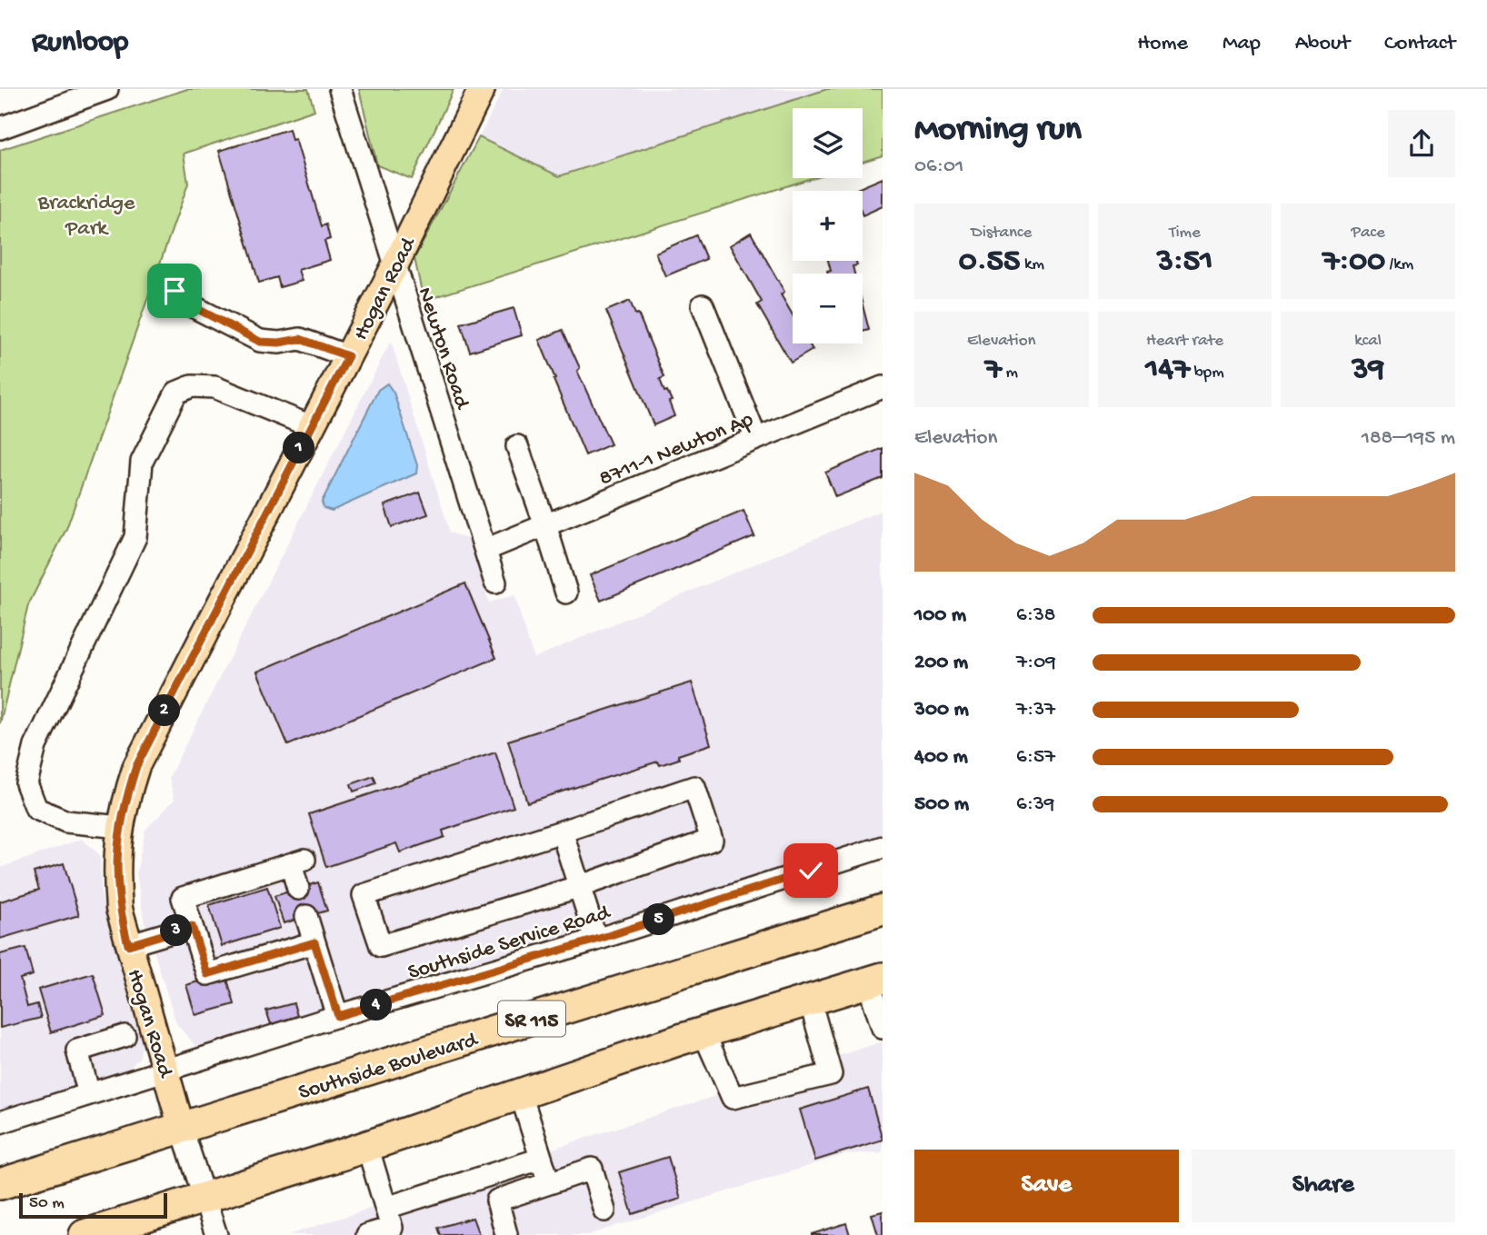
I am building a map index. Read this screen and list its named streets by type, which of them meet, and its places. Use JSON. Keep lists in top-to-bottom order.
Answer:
{
  "streets": {
    "highway": ["SR 115", "Southside Boulevard"],
    "main road": ["Hogan Road"],
    "street": ["Newton Road", "8711-1 Newton Ap", "Southside Service Road"]
  },
  "crossings": [
    ["Hogan Road", "Newton Road"],
    ["Hogan Road", "Southside Service Road"],
    ["Hogan Road", "Southside Boulevard"],
    ["Newton Road", "8711-1 Newton Ap"]
  ],
  "parks": ["Brackridge Park"],
  "scale_bar": "50 m",
  "page": {
    "header": "Runloop",
    "nav": [
      "Home",
      "Map",
      "About",
      "Contact"
    ],
    "heading": ["Morning run", "06:01"],
    "map_buttons": ["+", "−"],
    "stats": [
      ["Distance", "0.55 km"],
      ["Time", "3:51"],
      ["Pace", "7:00 /km"],
      ["Elevation", "7 m"],
      ["Heart rate", "147 bpm"],
      ["kcal", "39"]
    ],
    "chart": ["Elevation", "188–195 m"],
    "pins": [
      "1",
      "2",
      "5",
      "3",
      "4"
    ],
    "list": [
      {
        "name": "100 m",
        "note": "6:38"
      },
      {
        "name": "200 m",
        "note": "7:09"
      },
      {
        "name": "300 m",
        "note": "7:37"
      },
      {
        "name": "400 m",
        "note": "6:57"
      },
      {
        "name": "500 m",
        "note": "6:39"
      }
    ],
    "buttons": ["Save", "Share"],
    "scale": "50 m"
  }
}
